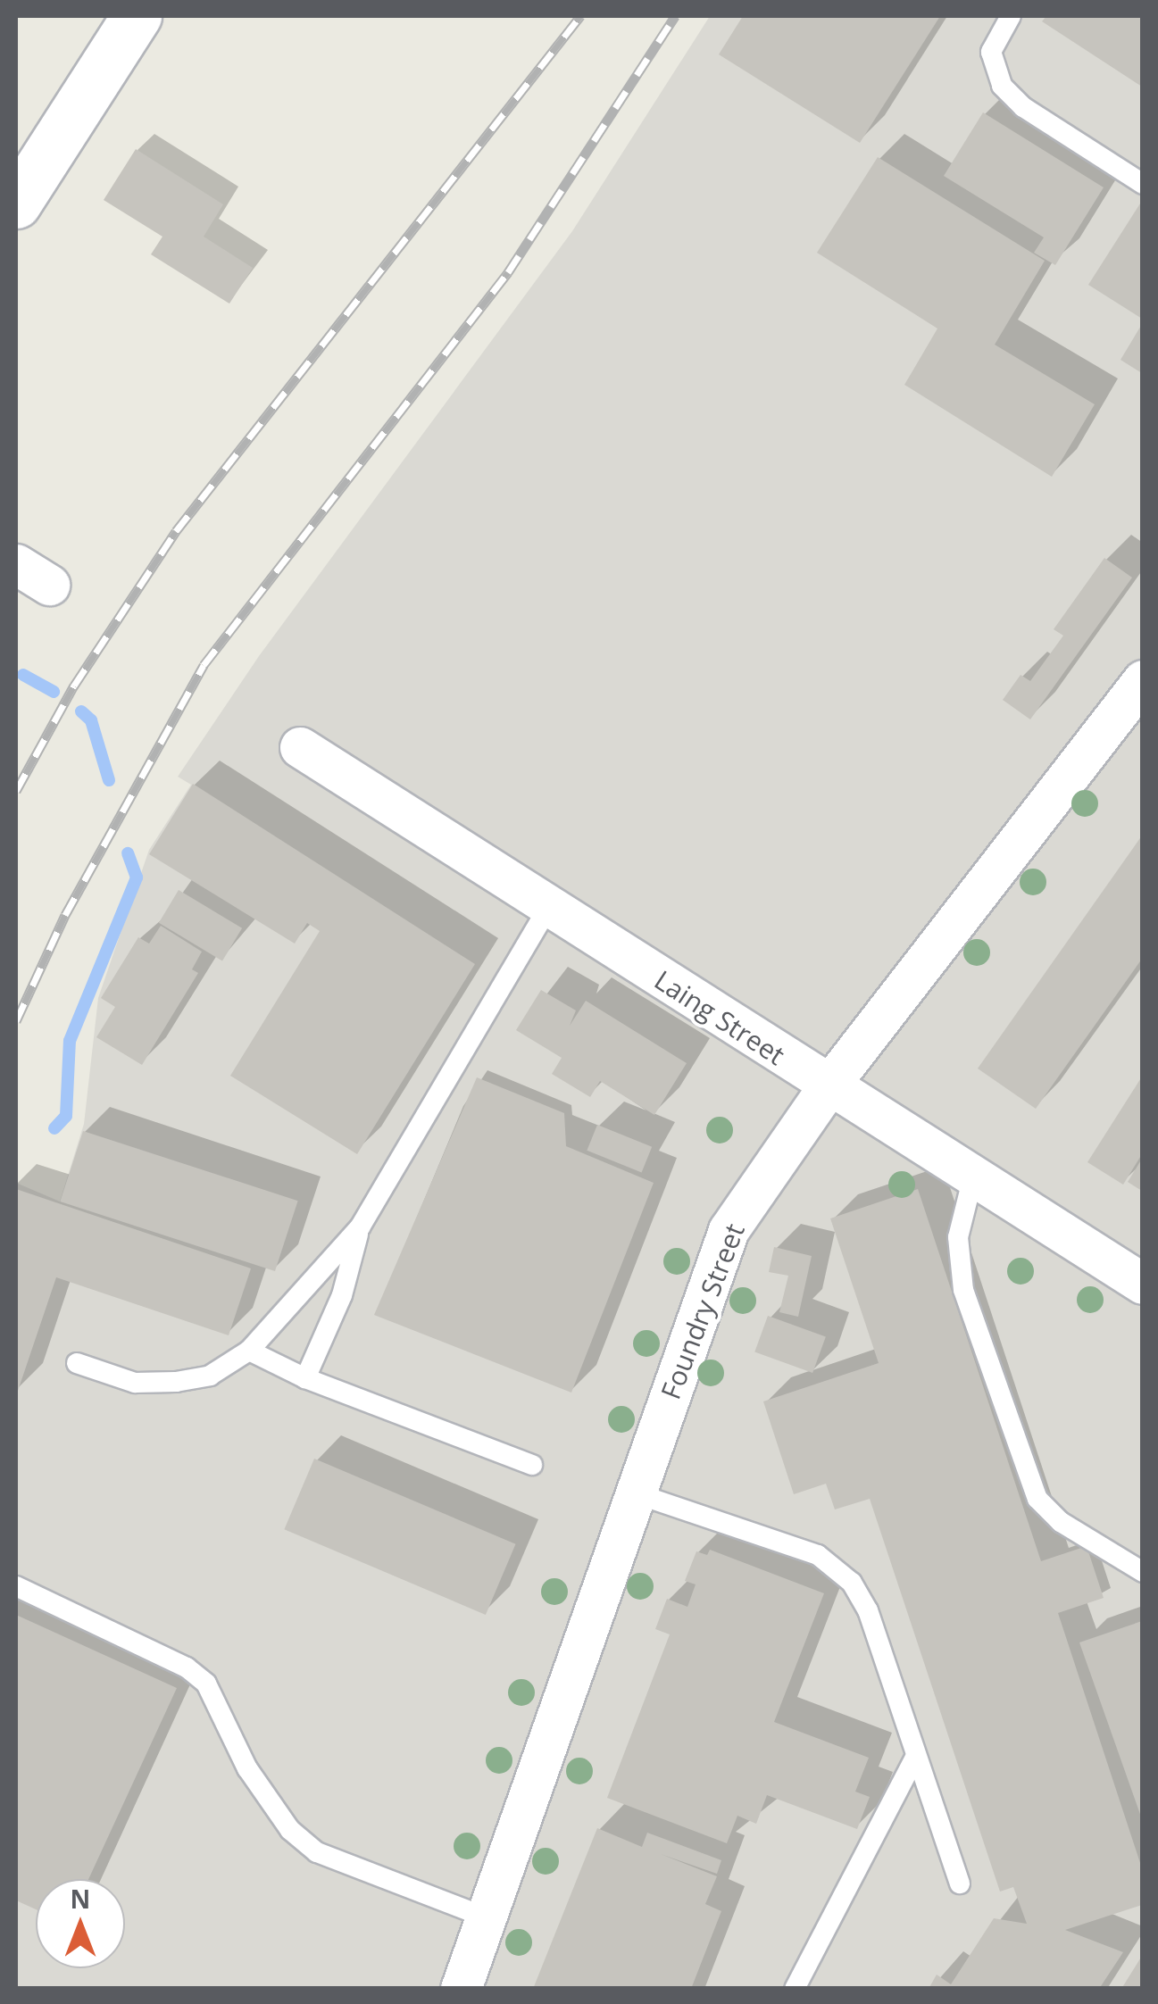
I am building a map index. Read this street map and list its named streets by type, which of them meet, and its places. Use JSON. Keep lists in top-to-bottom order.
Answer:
{
  "streets": {
    "street": ["Laing Street", "Foundry Street"]
  },
  "crossings": [
    ["Laing Street", "Foundry Street"]
  ],
  "north": "top"
}
